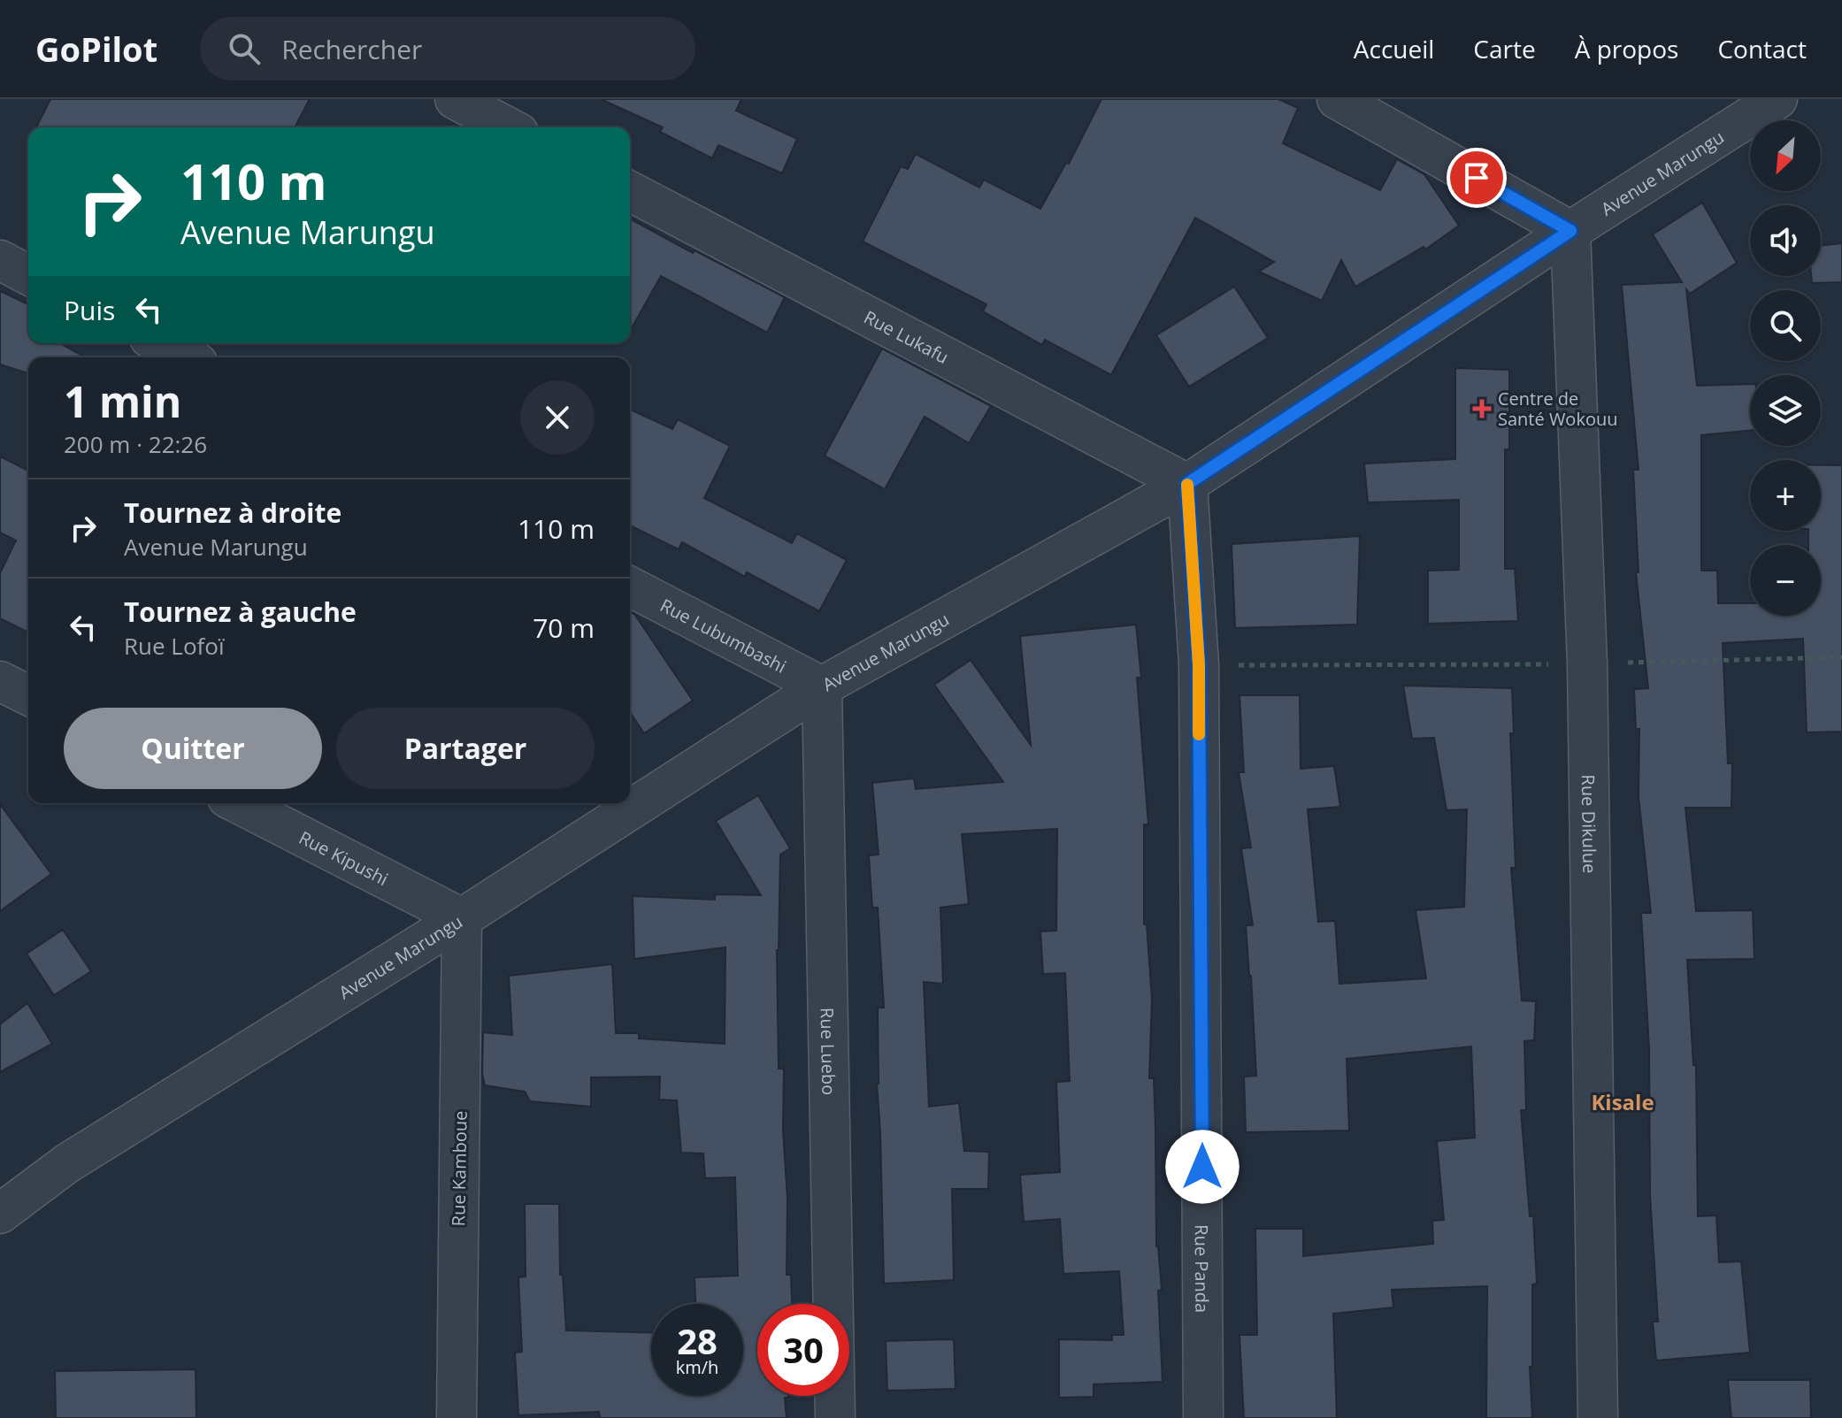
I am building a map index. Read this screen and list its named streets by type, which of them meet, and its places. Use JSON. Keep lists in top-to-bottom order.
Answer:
{
  "streets": {
    "street": [
      "Avenue Marungu",
      "Rue Lukafu",
      "Rue Lubumbashi",
      "Rue Dikulue",
      "Rue Kipushi",
      "Rue Luebo",
      "Rue Kamboue",
      "Rue Panda"
    ]
  },
  "crossings": [
    ["Avenue Marungu", "Rue Lukafu"],
    ["Avenue Marungu", "Rue Lubumbashi"],
    ["Avenue Marungu", "Rue Dikulue"],
    ["Avenue Marungu", "Rue Kipushi"],
    ["Avenue Marungu", "Rue Luebo"],
    ["Avenue Marungu", "Rue Kamboue"],
    ["Avenue Marungu", "Rue Panda"],
    ["Rue Lukafu", "Rue Panda"],
    ["Rue Lubumbashi", "Rue Luebo"],
    ["Rue Kipushi", "Rue Kamboue"]
  ],
  "districts": ["Kisale"],
  "places": {
    "health": ["Centre de Santé Wokouu"]
  },
  "north": "bottom left",
  "page": {
    "header": "GoPilot",
    "search": "Rechercher",
    "nav": [
      "Accueil",
      "Carte",
      "À propos",
      "Contact"
    ],
    "map_buttons": ["+", "−"],
    "turn": ["110 m", "Avenue Marungu"],
    "then": "Puis",
    "heading": ["1 min", "200 m · 22:26"],
    "list": [
      {
        "name": "Tournez à droite",
        "note": "Avenue Marungu",
        "value": "110 m"
      },
      {
        "name": "Tournez à gauche",
        "note": "Rue Lofoï",
        "value": "70 m"
      }
    ],
    "buttons": ["Quitter", "Partager"],
    "speed": "28 km/h",
    "limit": "30"
  }
}
